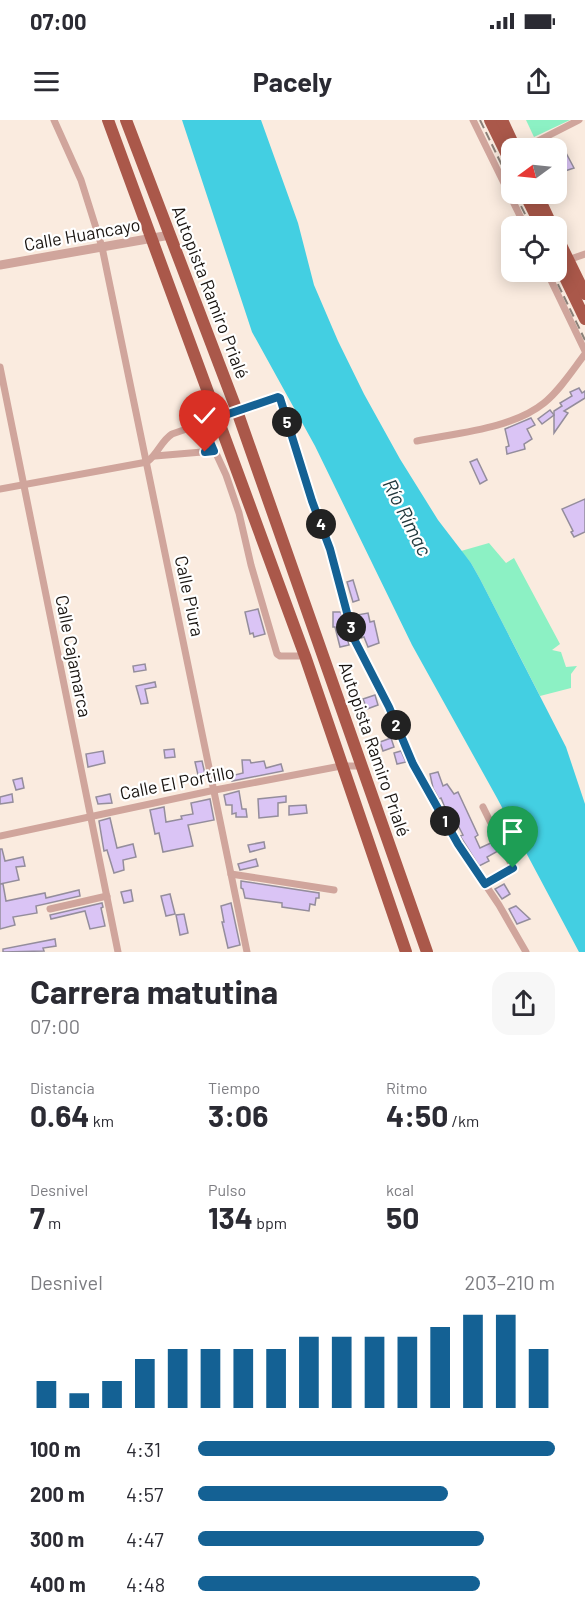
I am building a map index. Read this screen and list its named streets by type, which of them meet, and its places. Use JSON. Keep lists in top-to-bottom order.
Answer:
{
  "streets": {
    "highway": ["Autopista Ramiro Prialé"],
    "street": [
      "Calle Huancayo",
      "Calle Piura",
      "Calle Cajamarca",
      "Calle El Portillo"
    ]
  },
  "crossings": [
    ["Calle Huancayo", "Autopista Ramiro Prialé"],
    ["Calle Huancayo", "Calle Piura"],
    ["Autopista Ramiro Prialé", "Calle El Portillo"],
    ["Calle Piura", "Calle El Portillo"],
    ["Calle Cajamarca", "Calle El Portillo"]
  ],
  "water": ["Río Rímac"],
  "north": "left",
  "page": {
    "status": "07:00",
    "header": "Pacely",
    "pins": [
      "5",
      "4",
      "3",
      "2",
      "1"
    ],
    "heading": ["Carrera matutina", "07:00"],
    "stats": [
      ["Distancia", "0.64 km"],
      ["Tiempo", "3:06"],
      ["Ritmo", "4:50 /km"],
      ["Desnivel", "7 m"],
      ["Pulso", "134 bpm"],
      ["kcal", "50"]
    ],
    "chart": ["Desnivel", "203–210 m"],
    "list": [
      {
        "name": "100 m",
        "note": "4:31"
      },
      {
        "name": "200 m",
        "note": "4:57"
      },
      {
        "name": "300 m",
        "note": "4:47"
      },
      {
        "name": "400 m",
        "note": "4:48"
      }
    ]
  }
}
